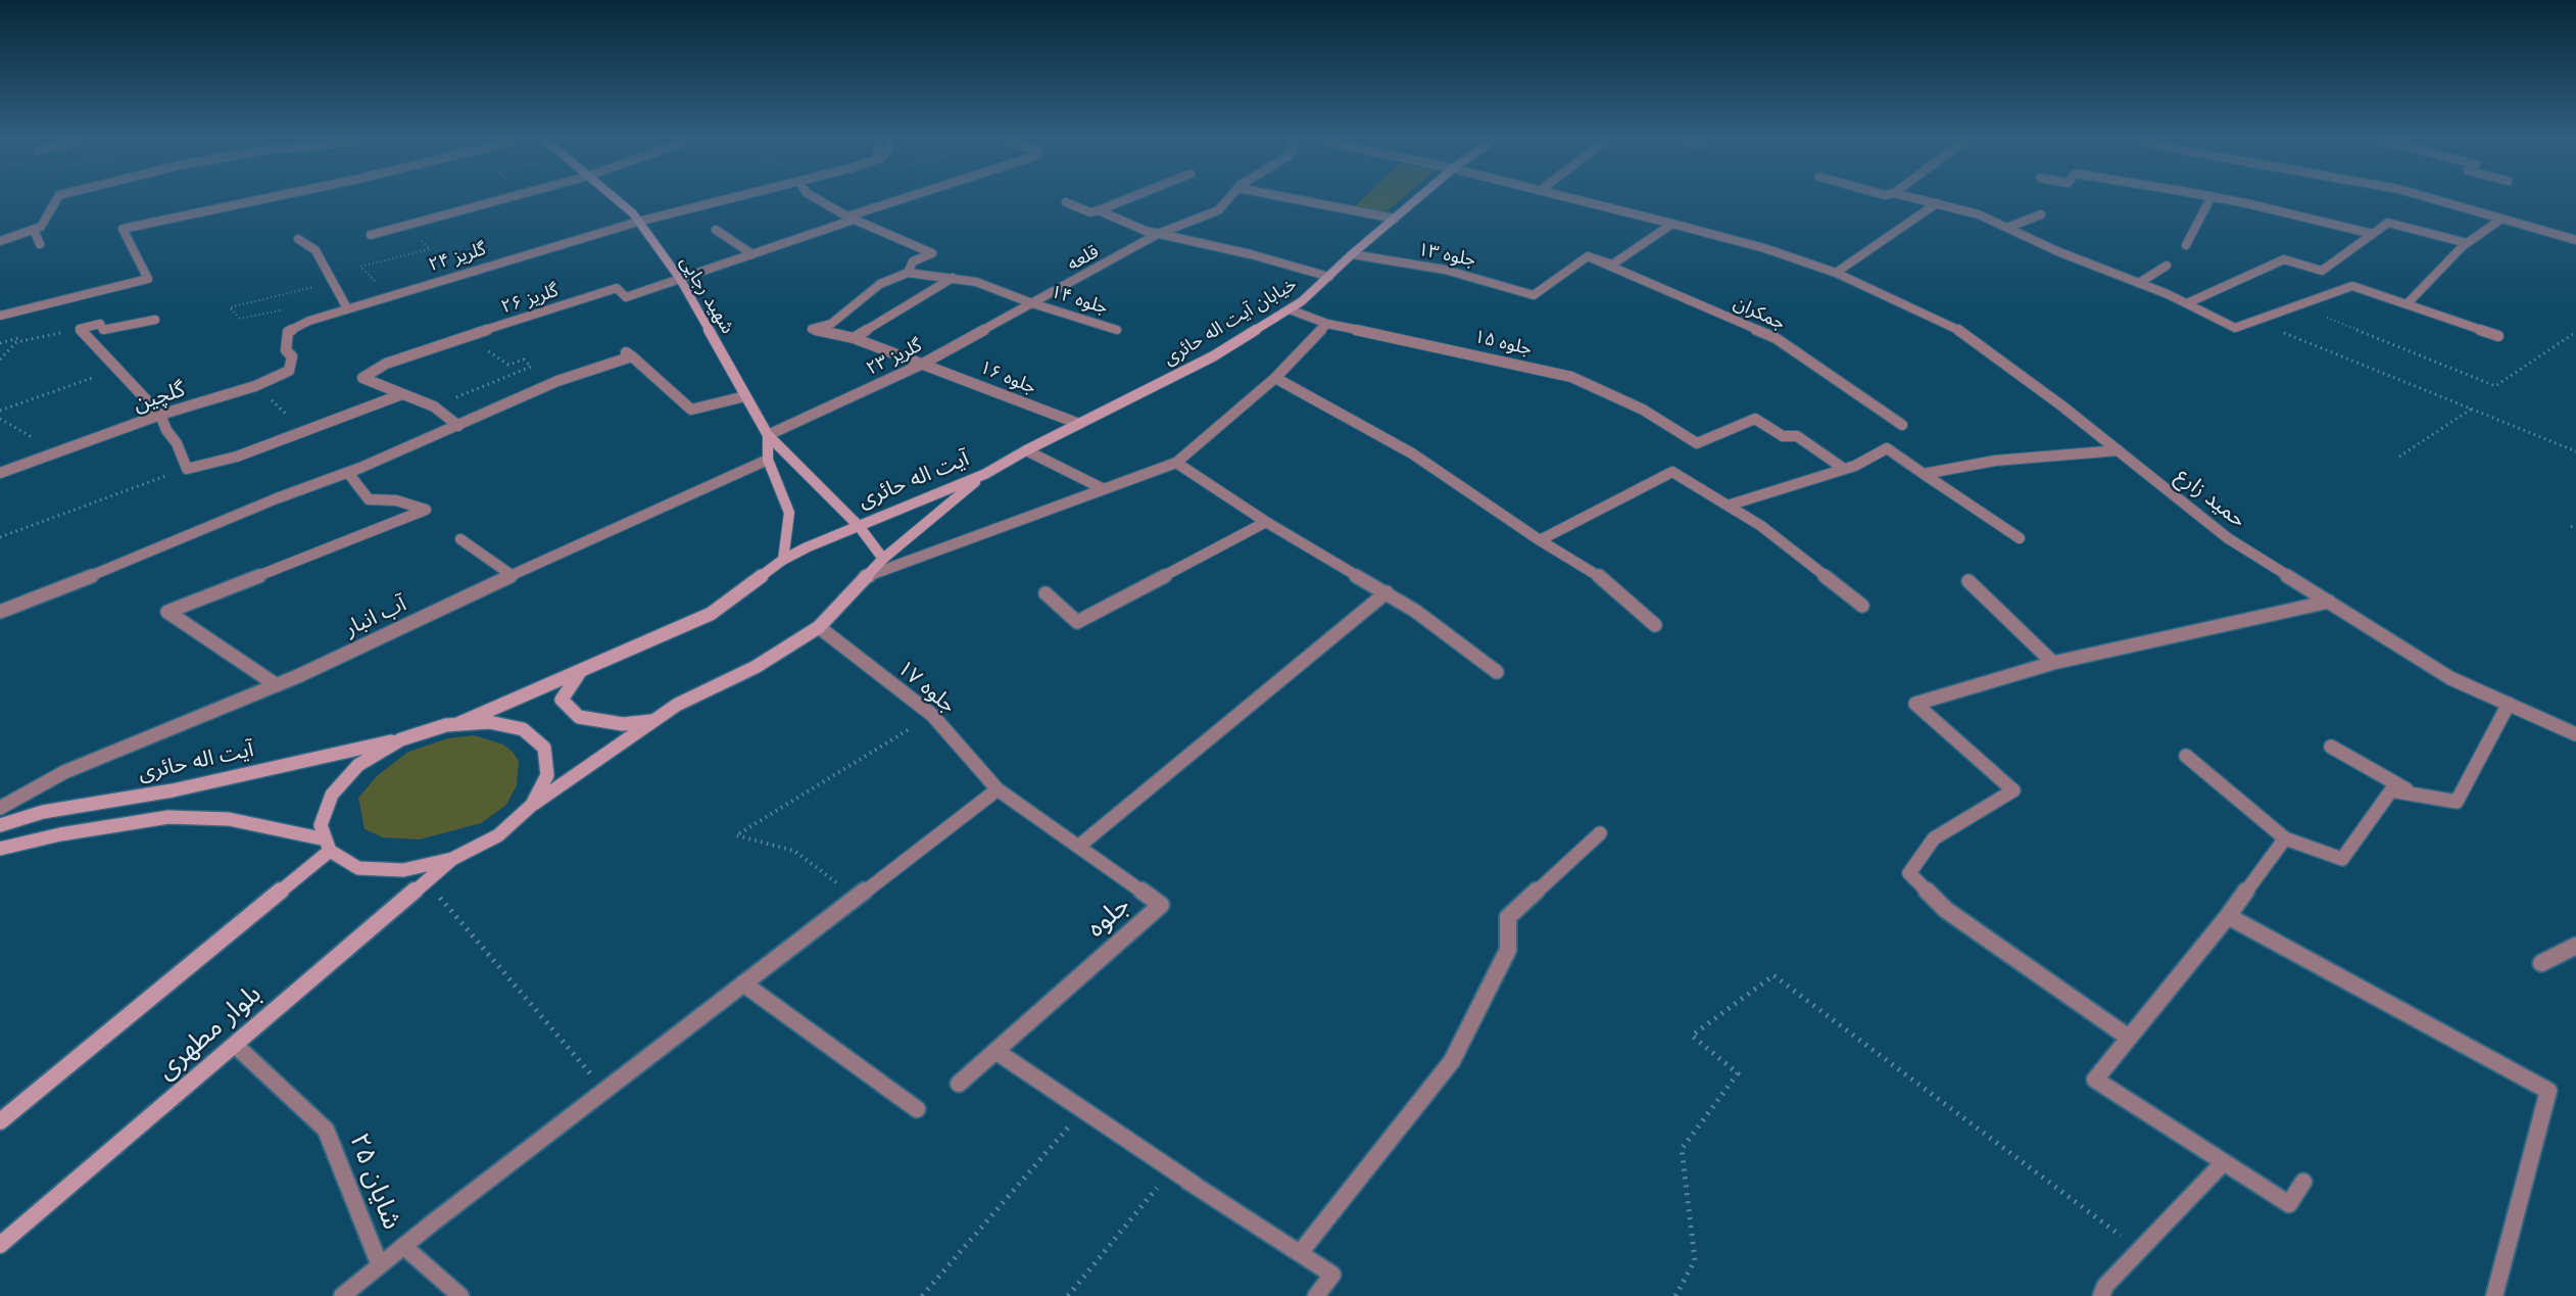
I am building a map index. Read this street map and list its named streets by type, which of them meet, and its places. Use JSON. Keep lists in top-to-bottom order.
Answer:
{
  "streets": {
    "main road": [
      "شهید رجایی",
      "خیابان آیت اله حائری",
      "آیت اله حائری",
      "بلوار مطهری"
    ],
    "street": [
      "جلوه ۱۳",
      "گلریز ۲۴",
      "قلعه",
      "گلریز ۲۶",
      "جلوه ۱۴",
      "جمکران",
      "جلوه ۱۵",
      "گلریز ۲۳",
      "جلوه ۱۶",
      "گلچین",
      "حمید زارع",
      "آب انبار",
      "جلوه ۱۷",
      "جلوه",
      "شایان ۲۵"
    ]
  },
  "crossings": [
    ["جلوه ۱۳", "جمکران"],
    ["جلوه ۱۳", "خیابان آیت اله حائری"],
    ["گلریز ۲۴", "شهید رجایی"],
    ["گلریز ۲۴", "گلچین"],
    ["قلعه", "جلوه ۱۴"],
    ["قلعه", "گلریز ۲۳"],
    ["شهید رجایی", "گلریز ۲۶"],
    ["شهید رجایی", "گلریز ۲۳"],
    ["جلوه ۱۴", "گلریز ۲۳"],
    ["جلوه ۱۴", "جلوه ۱۶"],
    ["خیابان آیت اله حائری", "جلوه ۱۵"],
    ["خیابان آیت اله حائری", "جلوه ۱۶"],
    ["خیابان آیت اله حائری", "آیت اله حائری"],
    ["گلریز ۲۳", "جلوه ۱۶"],
    ["آیت اله حائری", "جلوه ۱۷"],
    ["آیت اله حائری", "بلوار مطهری"],
    ["جلوه ۱۷", "جلوه"],
    ["بلوار مطهری", "شایان ۲۵"]
  ]
}
